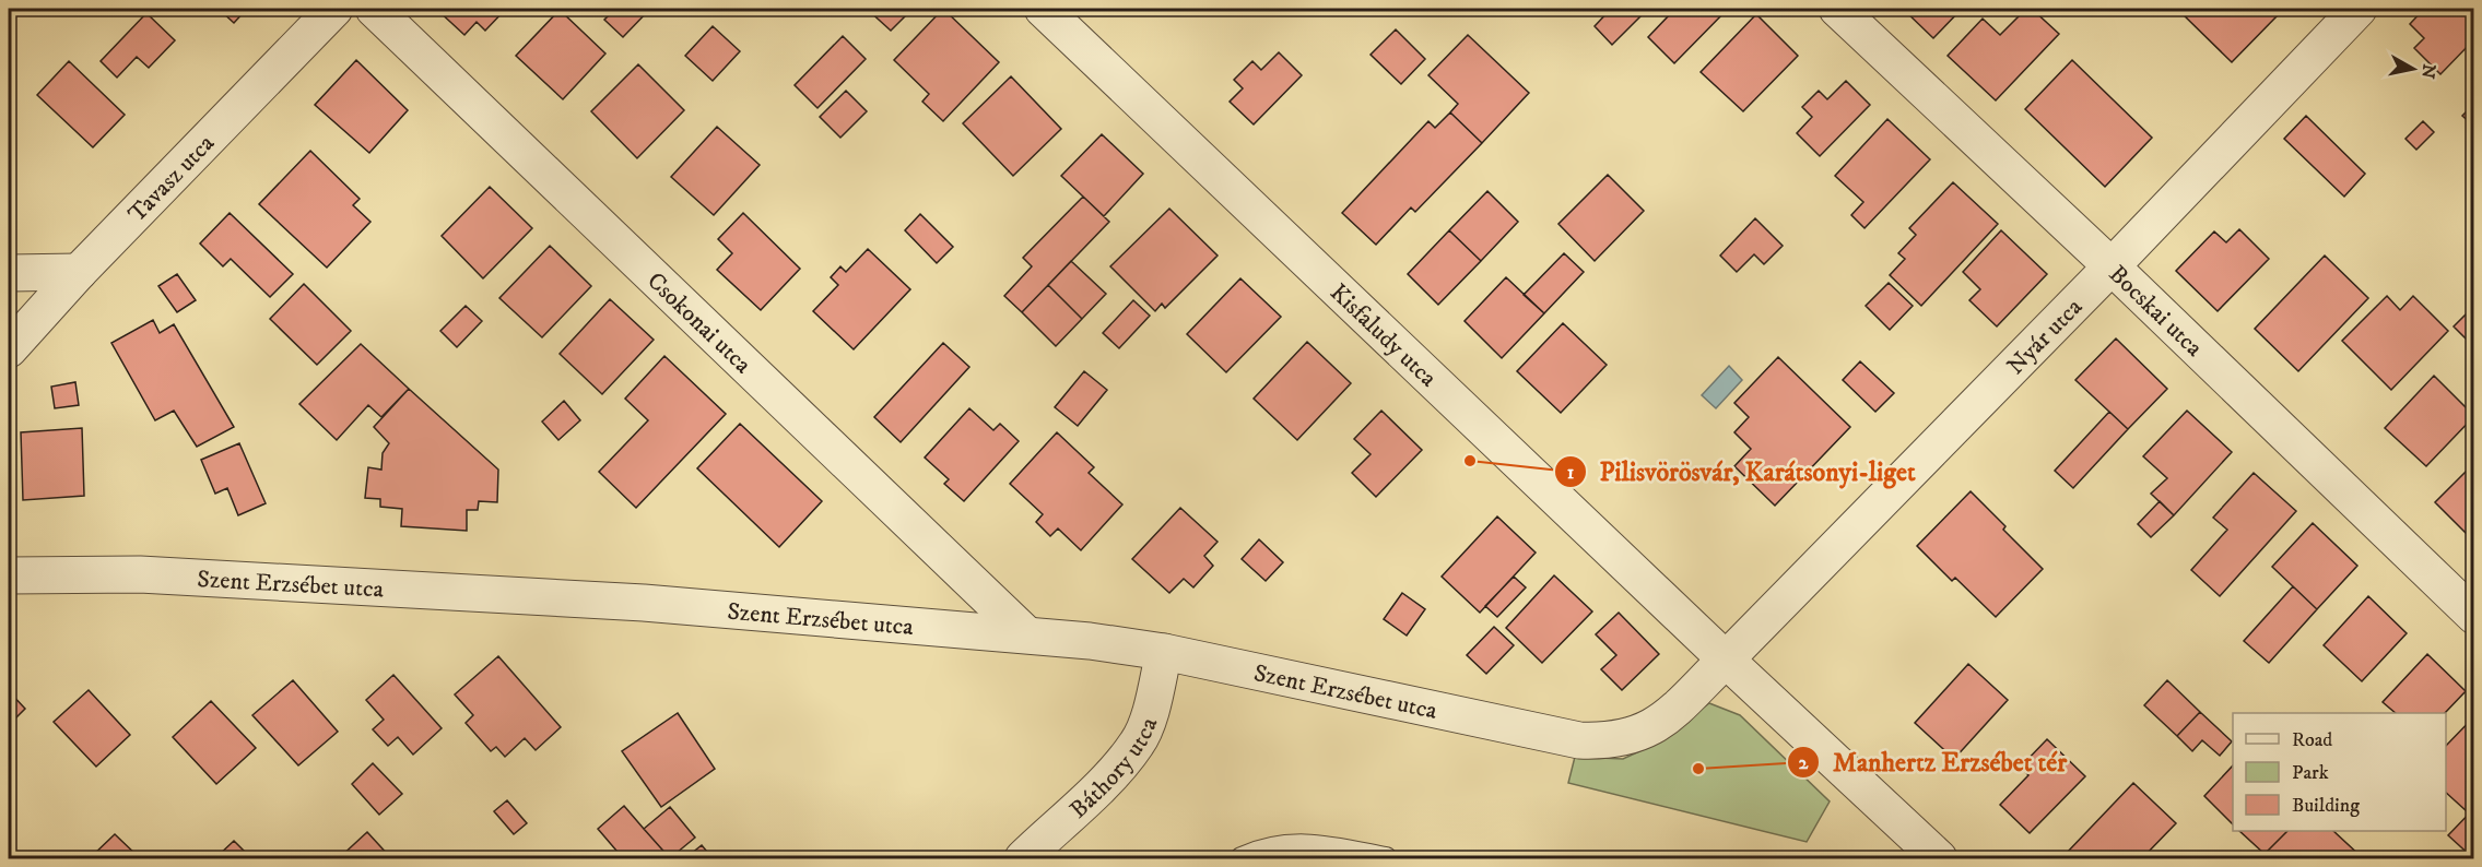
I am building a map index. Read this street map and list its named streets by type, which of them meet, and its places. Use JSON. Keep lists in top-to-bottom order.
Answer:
{
  "streets": {
    "street": [
      "Tavasz utca",
      "Bocskai utca",
      "Csokonai utca",
      "Kisfaludy utca",
      "Nyár utca",
      "Szent Erzsébet utca",
      "Báthory utca"
    ]
  },
  "crossings": [
    ["Bocskai utca", "Nyár utca"],
    ["Csokonai utca", "Szent Erzsébet utca"],
    ["Kisfaludy utca", "Nyár utca"],
    ["Nyár utca", "Szent Erzsébet utca"],
    ["Szent Erzsébet utca", "Báthory utca"]
  ],
  "places": ["Pilisvörösvár, Karátsonyi-liget", "Manhertz Erzsébet tér"],
  "legend": ["Road", "Park", "Building"],
  "north": "right"
}
